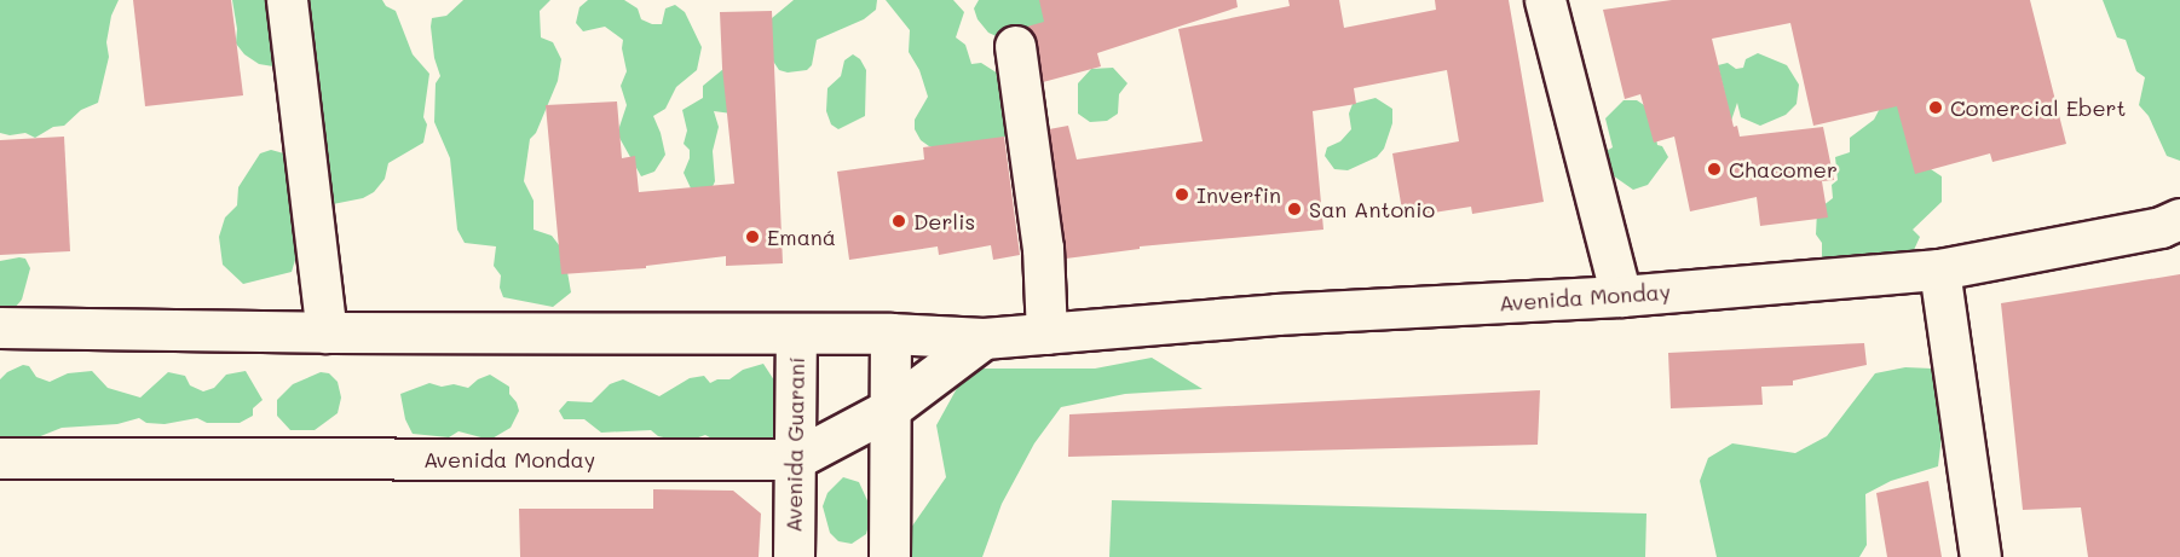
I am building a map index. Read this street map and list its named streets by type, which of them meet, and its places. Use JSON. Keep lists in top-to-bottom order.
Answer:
{
  "streets": {
    "main road": ["Avenida Monday", "Avenida Guaraní"]
  },
  "crossings": [
    ["Avenida Monday", "Avenida Guaraní"]
  ],
  "places": [
    "Comercial Ebert",
    "Chacomer",
    "Inverfin",
    "San Antonio",
    "Derlis",
    "Emaná"
  ]
}
